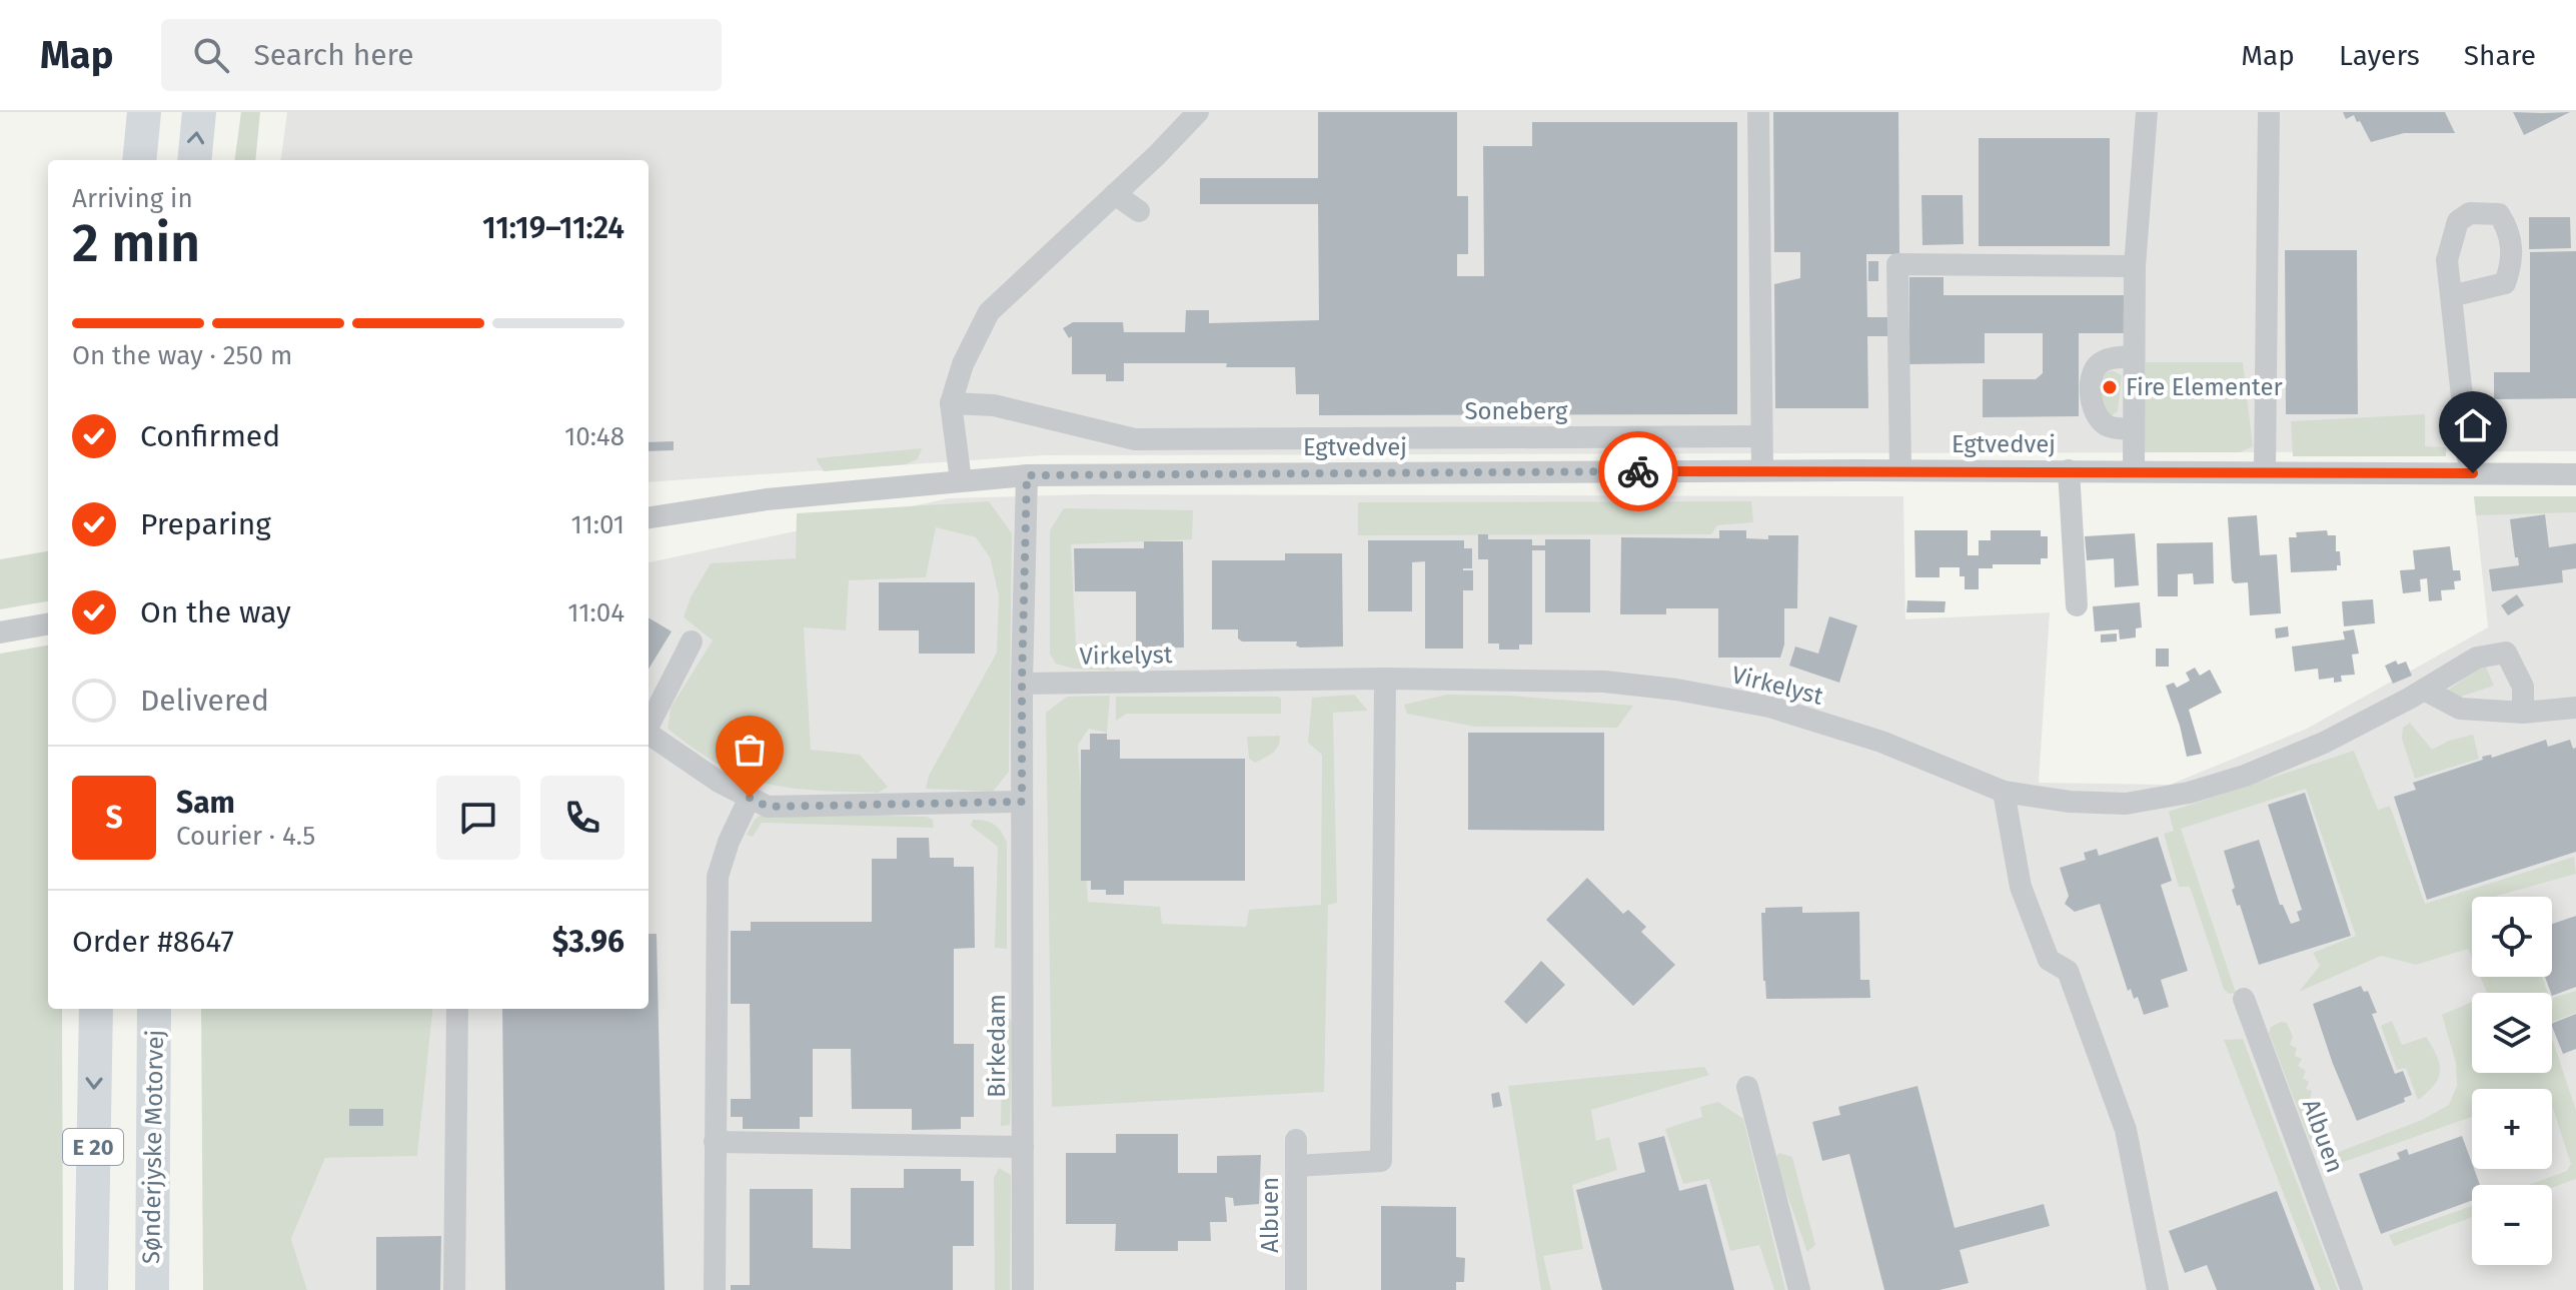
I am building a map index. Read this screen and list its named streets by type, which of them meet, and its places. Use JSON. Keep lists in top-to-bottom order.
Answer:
{
  "streets": {
    "highway": ["E 20", "Sønderjyske Motorvej"],
    "street": [
      "Soneberg",
      "Egtvedvej",
      "Virkelyst",
      "Birkedam",
      "Albuen"
    ]
  },
  "crossings": [
    ["Egtvedvej", "Birkedam"],
    ["Virkelyst", "Birkedam"]
  ],
  "places": ["Fire Elementer"],
  "page": {
    "header": "Map",
    "search": "Search here",
    "nav": ["Map", "Layers", "Share"],
    "heading": ["2 min", "Arriving in", "11:19–11:24"],
    "panel": [
      "Sam",
      "Courier · 4.5",
      "Order #8647",
      "$3.96"
    ],
    "bar": "On the way · 250 m",
    "list": [
      ["Confirmed", "10:48"],
      ["Preparing", "11:01"],
      ["On the way", "11:04"],
      "Delivered"
    ],
    "round": "S",
    "map_buttons": ["+", "−"]
  }
}
